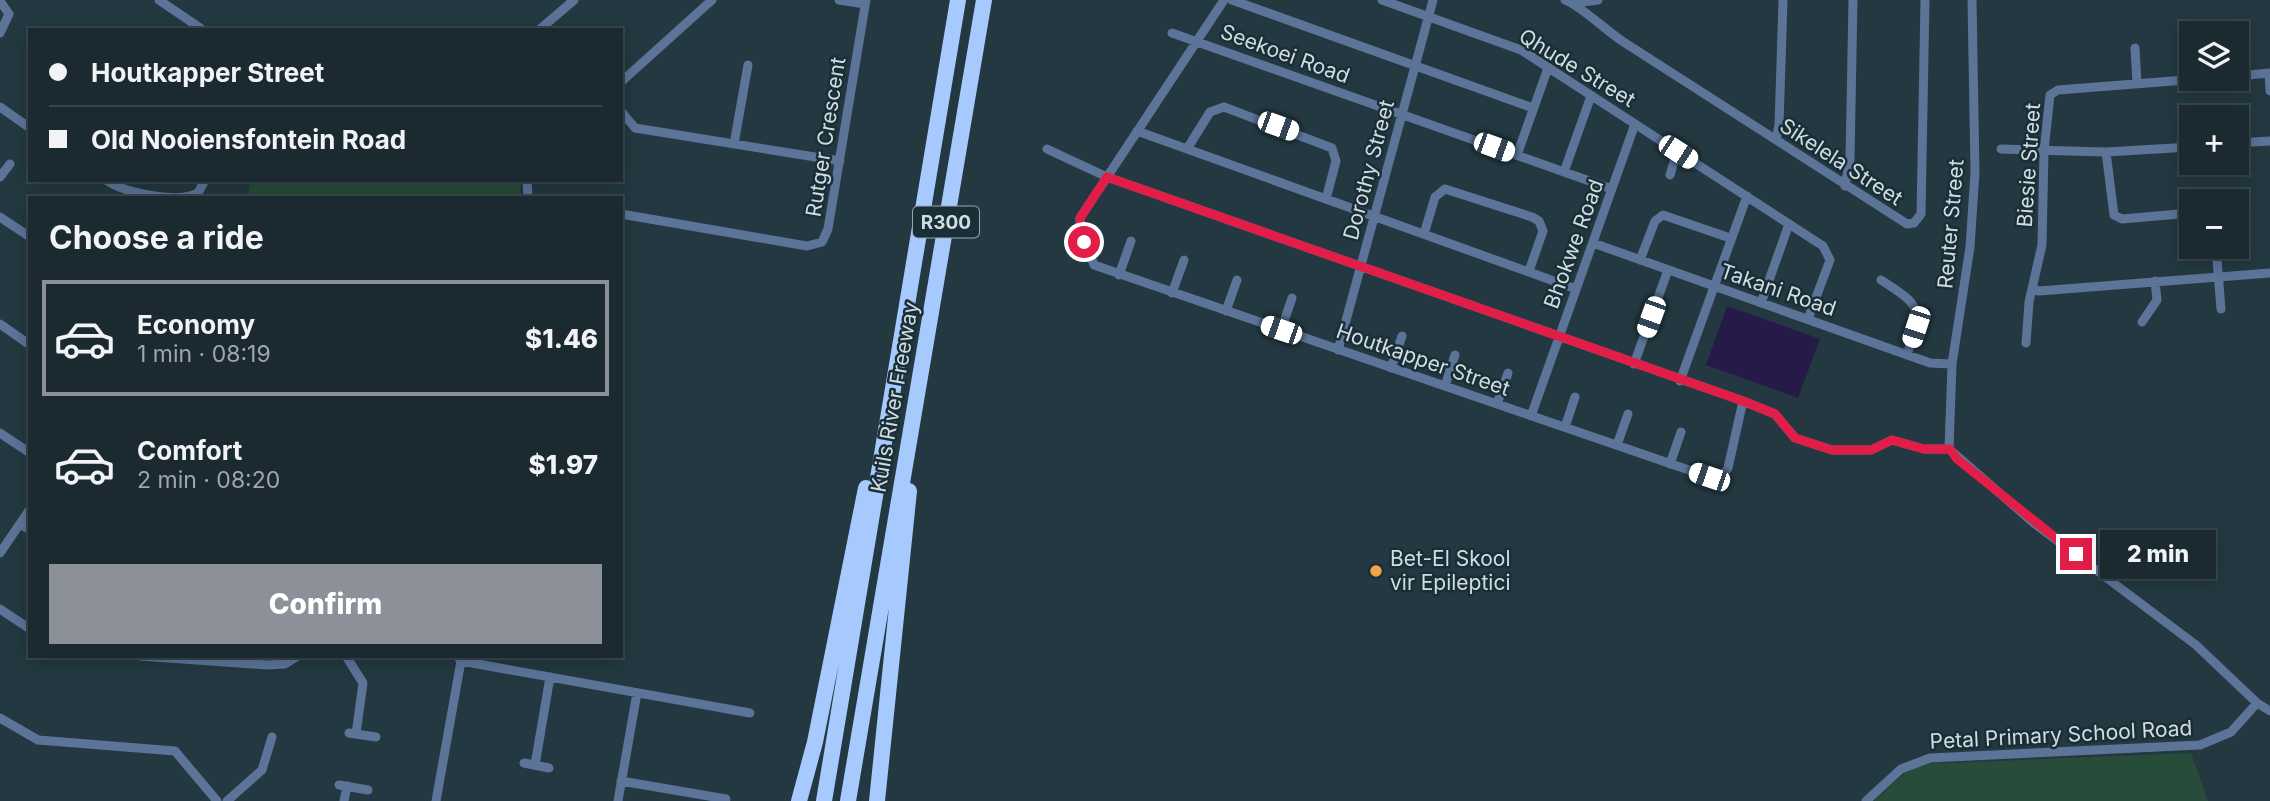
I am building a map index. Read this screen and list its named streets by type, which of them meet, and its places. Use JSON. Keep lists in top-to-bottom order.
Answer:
{
  "streets": {
    "highway": ["R300", "Kuils River Freeway"],
    "street": [
      "Seekoei Road",
      "Qhude Street",
      "Rutger Crescent",
      "Sikelela Street",
      "Biesie Street",
      "Dorothy Street",
      "Reuter Street",
      "Bhokwe Road",
      "Takani Road",
      "Houtkapper Street",
      "Petal Primary School Road"
    ]
  },
  "crossings": [
    ["Seekoei Road", "Dorothy Street"],
    ["Seekoei Road", "Bhokwe Road"],
    ["Seekoei Road", "Houtkapper Street"],
    ["Qhude Street", "Dorothy Street"],
    ["Qhude Street", "Bhokwe Road"],
    ["Qhude Street", "Takani Road"],
    ["Dorothy Street", "Houtkapper Street"],
    ["Reuter Street", "Takani Road"],
    ["Bhokwe Road", "Takani Road"],
    ["Bhokwe Road", "Houtkapper Street"]
  ],
  "places": ["Bet-El Skool vir Epileptici"],
  "page": {
    "map_buttons": ["+", "−"],
    "banner": ["Houtkapper Street", "Old Nooiensfontein Road"],
    "heading": "Choose a ride",
    "list": [
      {
        "name": "Economy",
        "note": "1 min · 08:19",
        "value": "$1.46"
      },
      {
        "name": "Comfort",
        "note": "2 min · 08:20",
        "value": "$1.97"
      }
    ],
    "bubble": "2 min",
    "buttons": "Confirm"
  }
}
